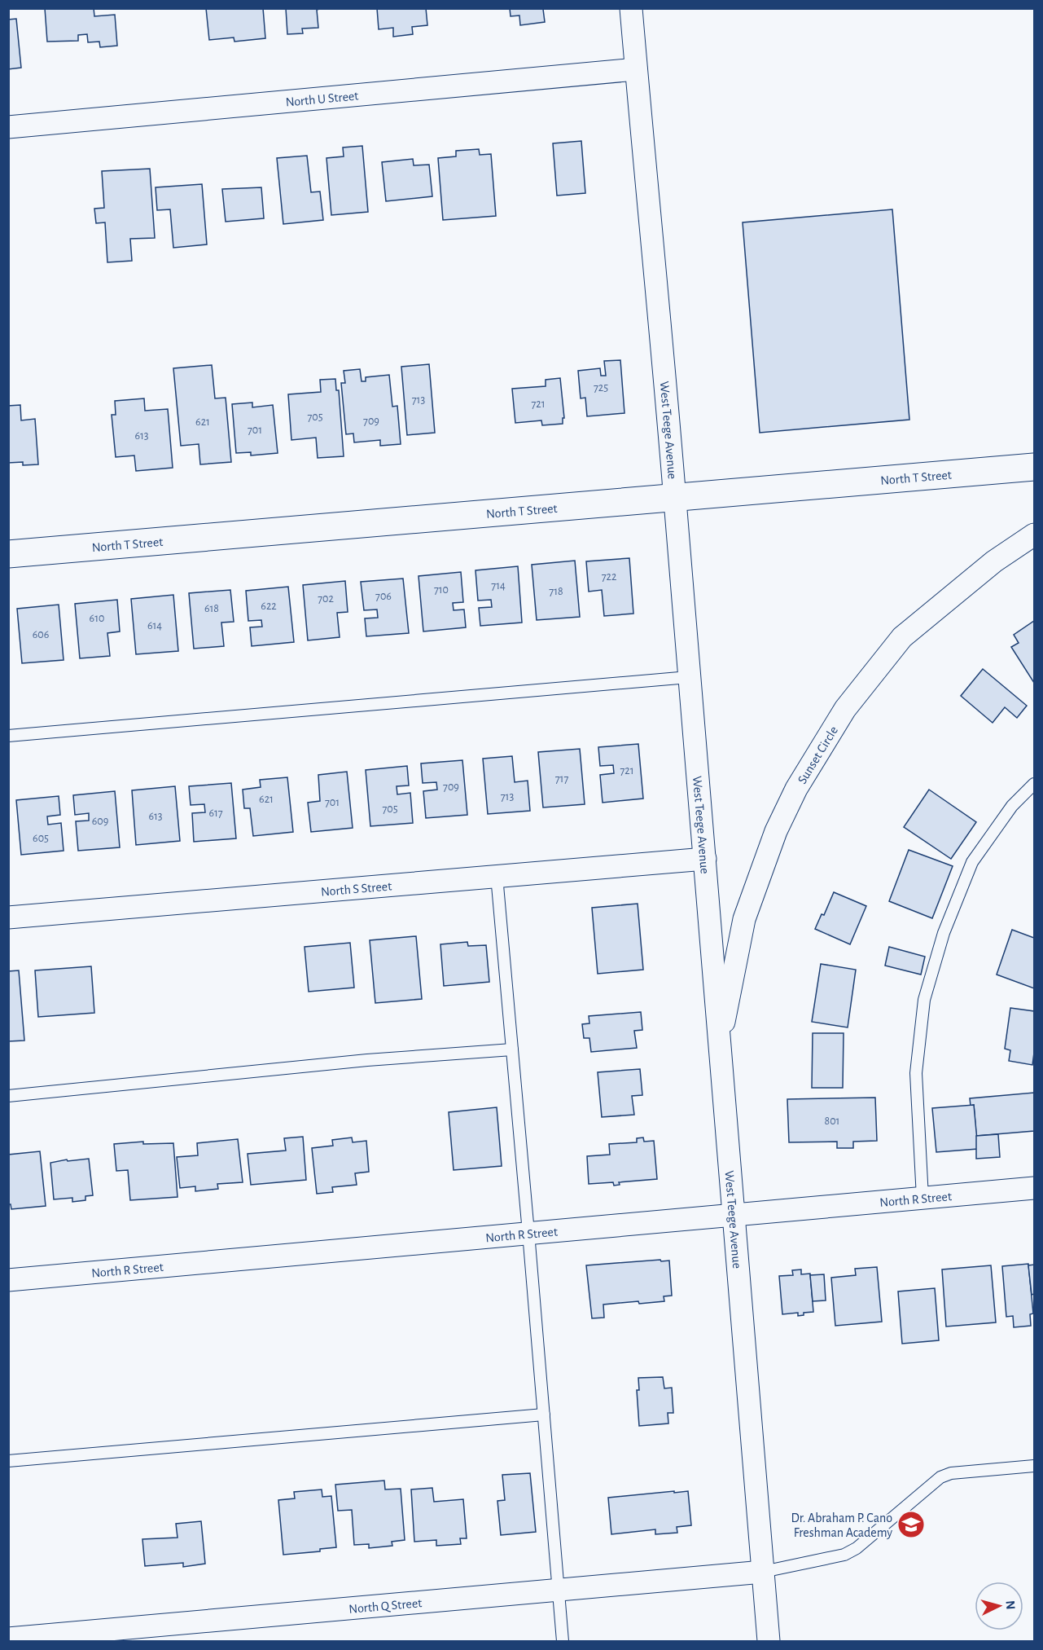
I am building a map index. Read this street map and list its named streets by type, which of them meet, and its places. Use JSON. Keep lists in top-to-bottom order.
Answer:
{
  "streets": {
    "street": [
      "North U Street",
      "West Teege Avenue",
      "North T Street",
      "Sunset Circle",
      "North S Street",
      "North R Street",
      "North Q Street"
    ]
  },
  "crossings": [
    ["North U Street", "West Teege Avenue"],
    ["West Teege Avenue", "North T Street"],
    ["West Teege Avenue", "Sunset Circle"],
    ["West Teege Avenue", "North S Street"],
    ["West Teege Avenue", "North R Street"],
    ["West Teege Avenue", "North Q Street"]
  ],
  "places": {
    "school or university": ["Dr. Abraham P. Cano Freshman Academy"]
  },
  "house_numbers": [
    "725",
    "713",
    "721",
    "705",
    "709",
    "621",
    "701",
    "613",
    "722",
    "714",
    "710",
    "718",
    "706",
    "702",
    "622",
    "618",
    "610",
    "614",
    "606",
    "721",
    "717",
    "709",
    "713",
    "621",
    "701",
    "705",
    "617",
    "613",
    "609",
    "605",
    "801"
  ],
  "north": "right"
}
